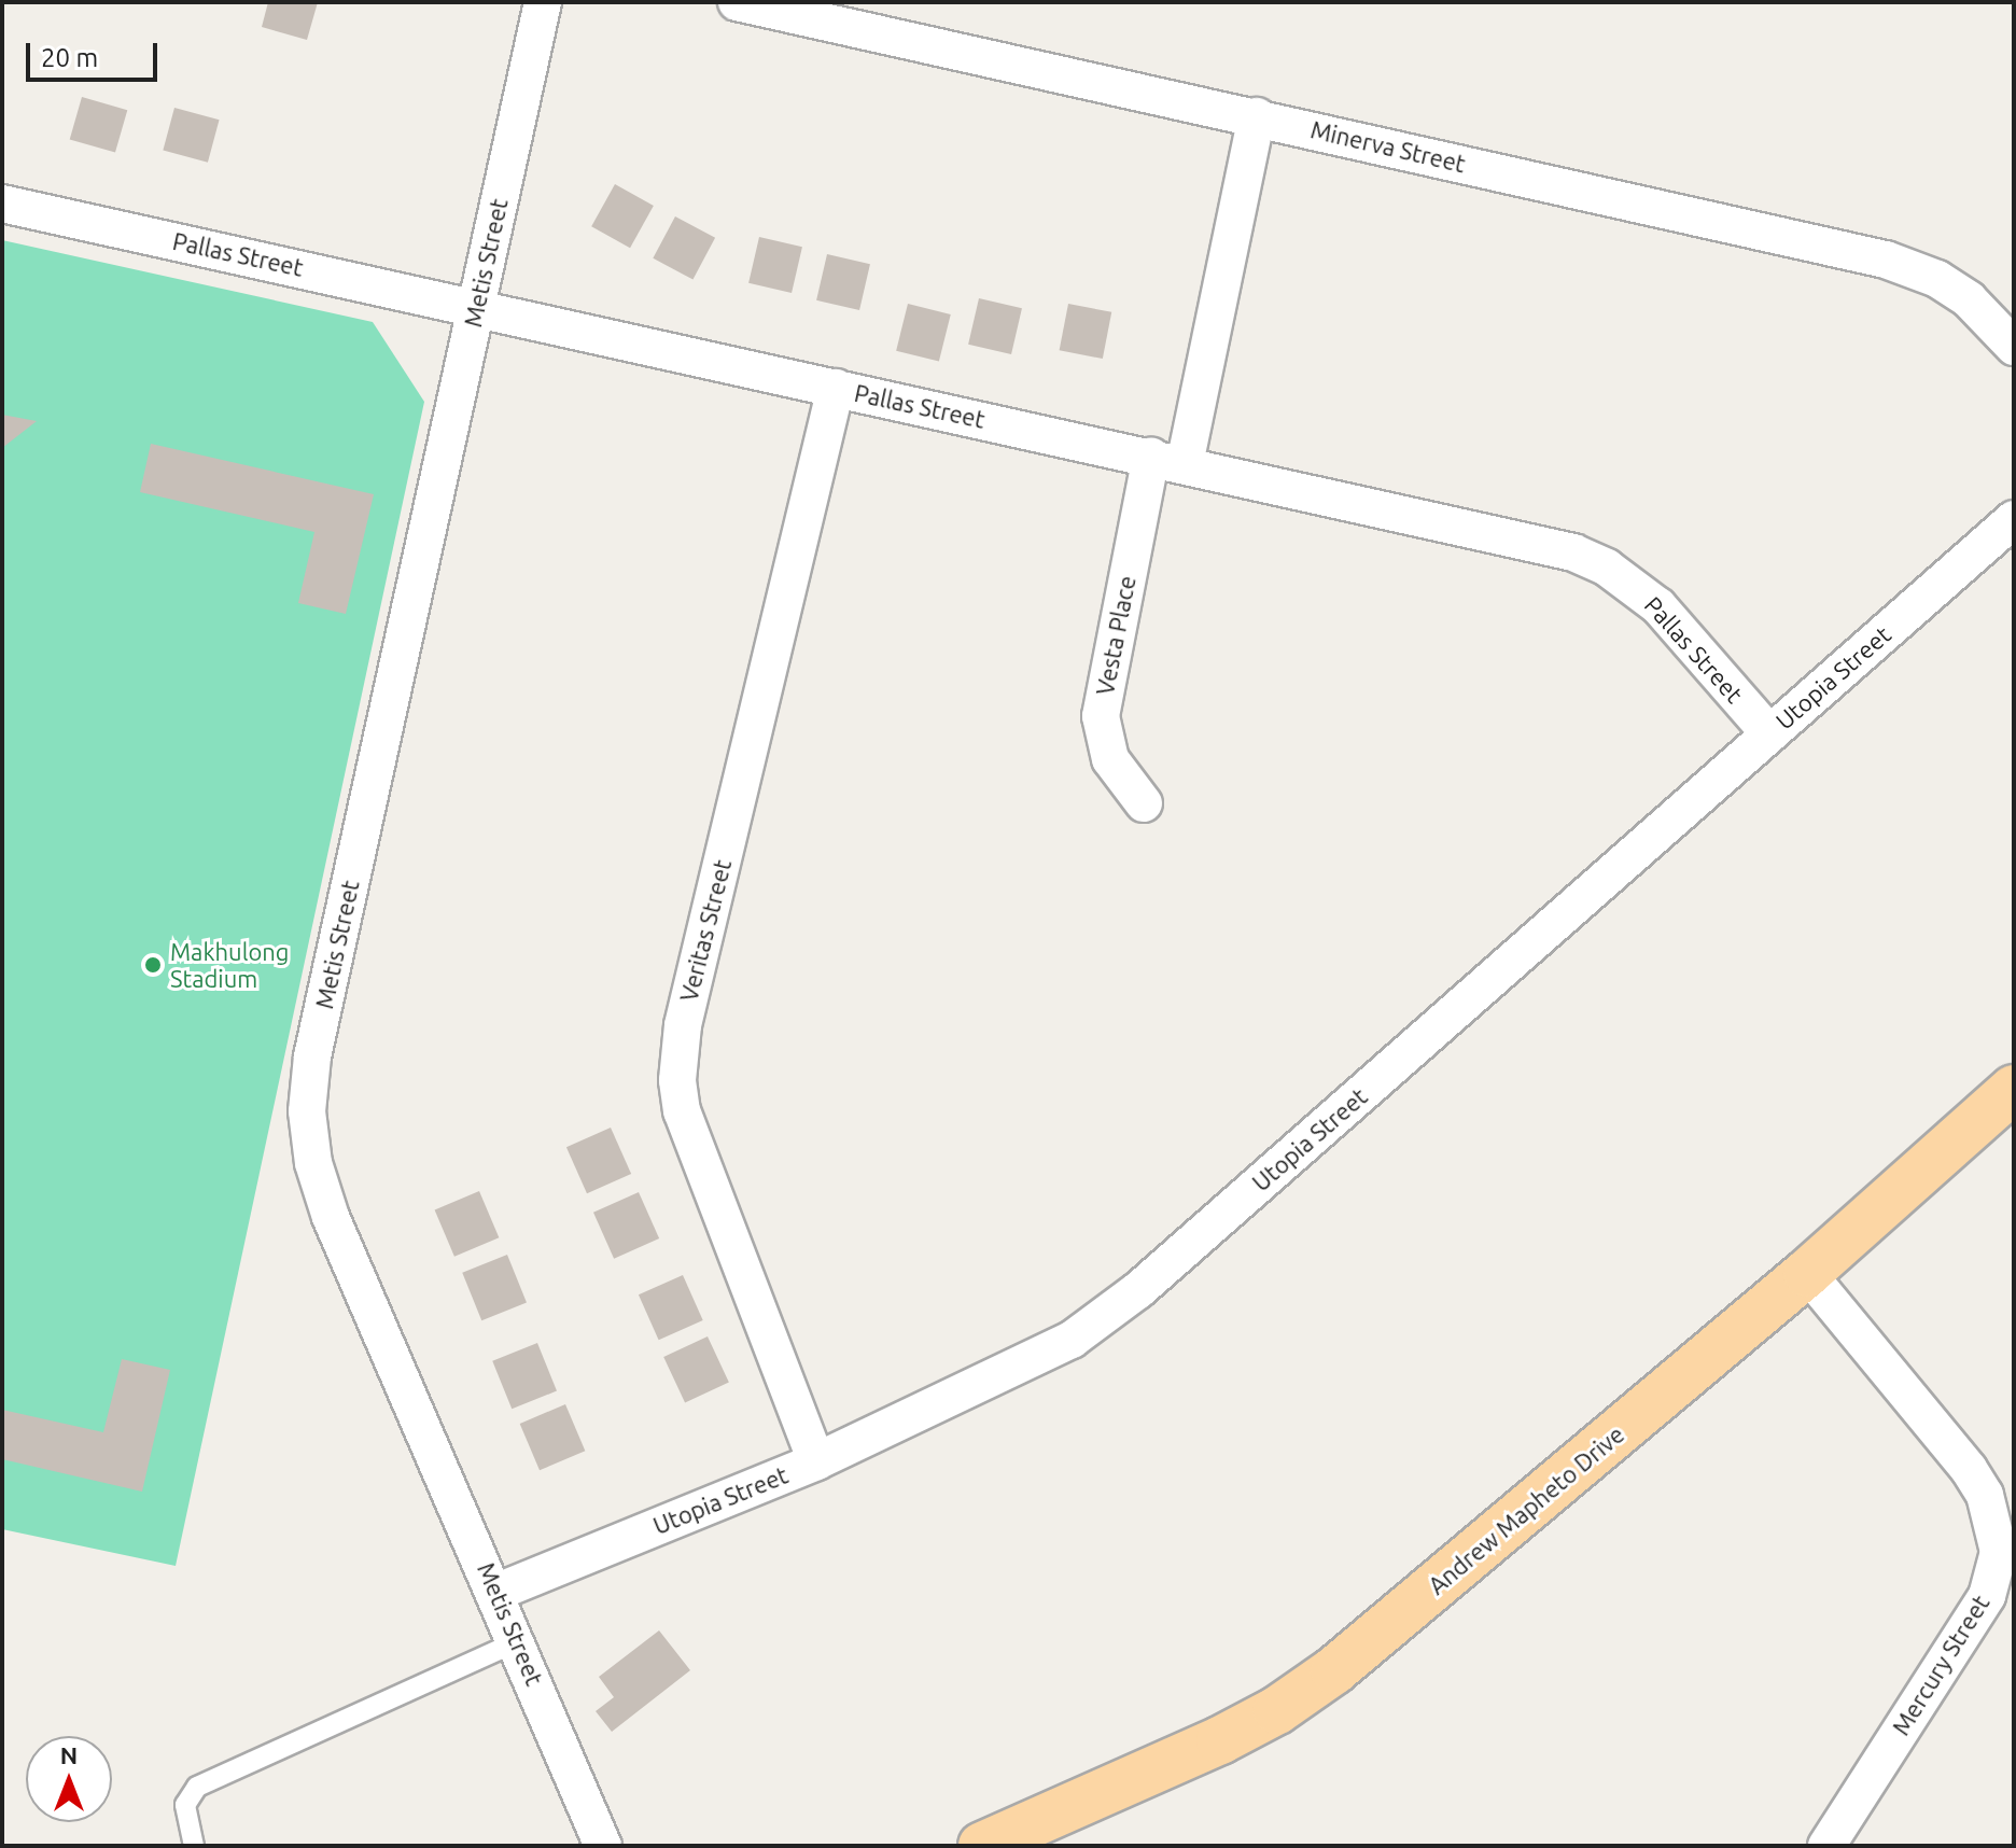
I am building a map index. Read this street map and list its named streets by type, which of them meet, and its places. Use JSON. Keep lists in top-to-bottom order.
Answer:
{
  "streets": {
    "main road": ["Andrew Mapheto Drive"],
    "street": [
      "Minerva Street",
      "Pallas Street",
      "Metis Street",
      "Vesta Place",
      "Utopia Street",
      "Veritas Street",
      "Mercury Street"
    ]
  },
  "crossings": [
    ["Minerva Street", "Vesta Place"],
    ["Pallas Street", "Metis Street"],
    ["Pallas Street", "Vesta Place"],
    ["Pallas Street", "Utopia Street"],
    ["Pallas Street", "Veritas Street"],
    ["Metis Street", "Utopia Street"],
    ["Utopia Street", "Veritas Street"],
    ["Andrew Mapheto Drive", "Mercury Street"]
  ],
  "places": ["Makhulong Stadium"],
  "scale_bar": "20 m",
  "north": "top"
}
